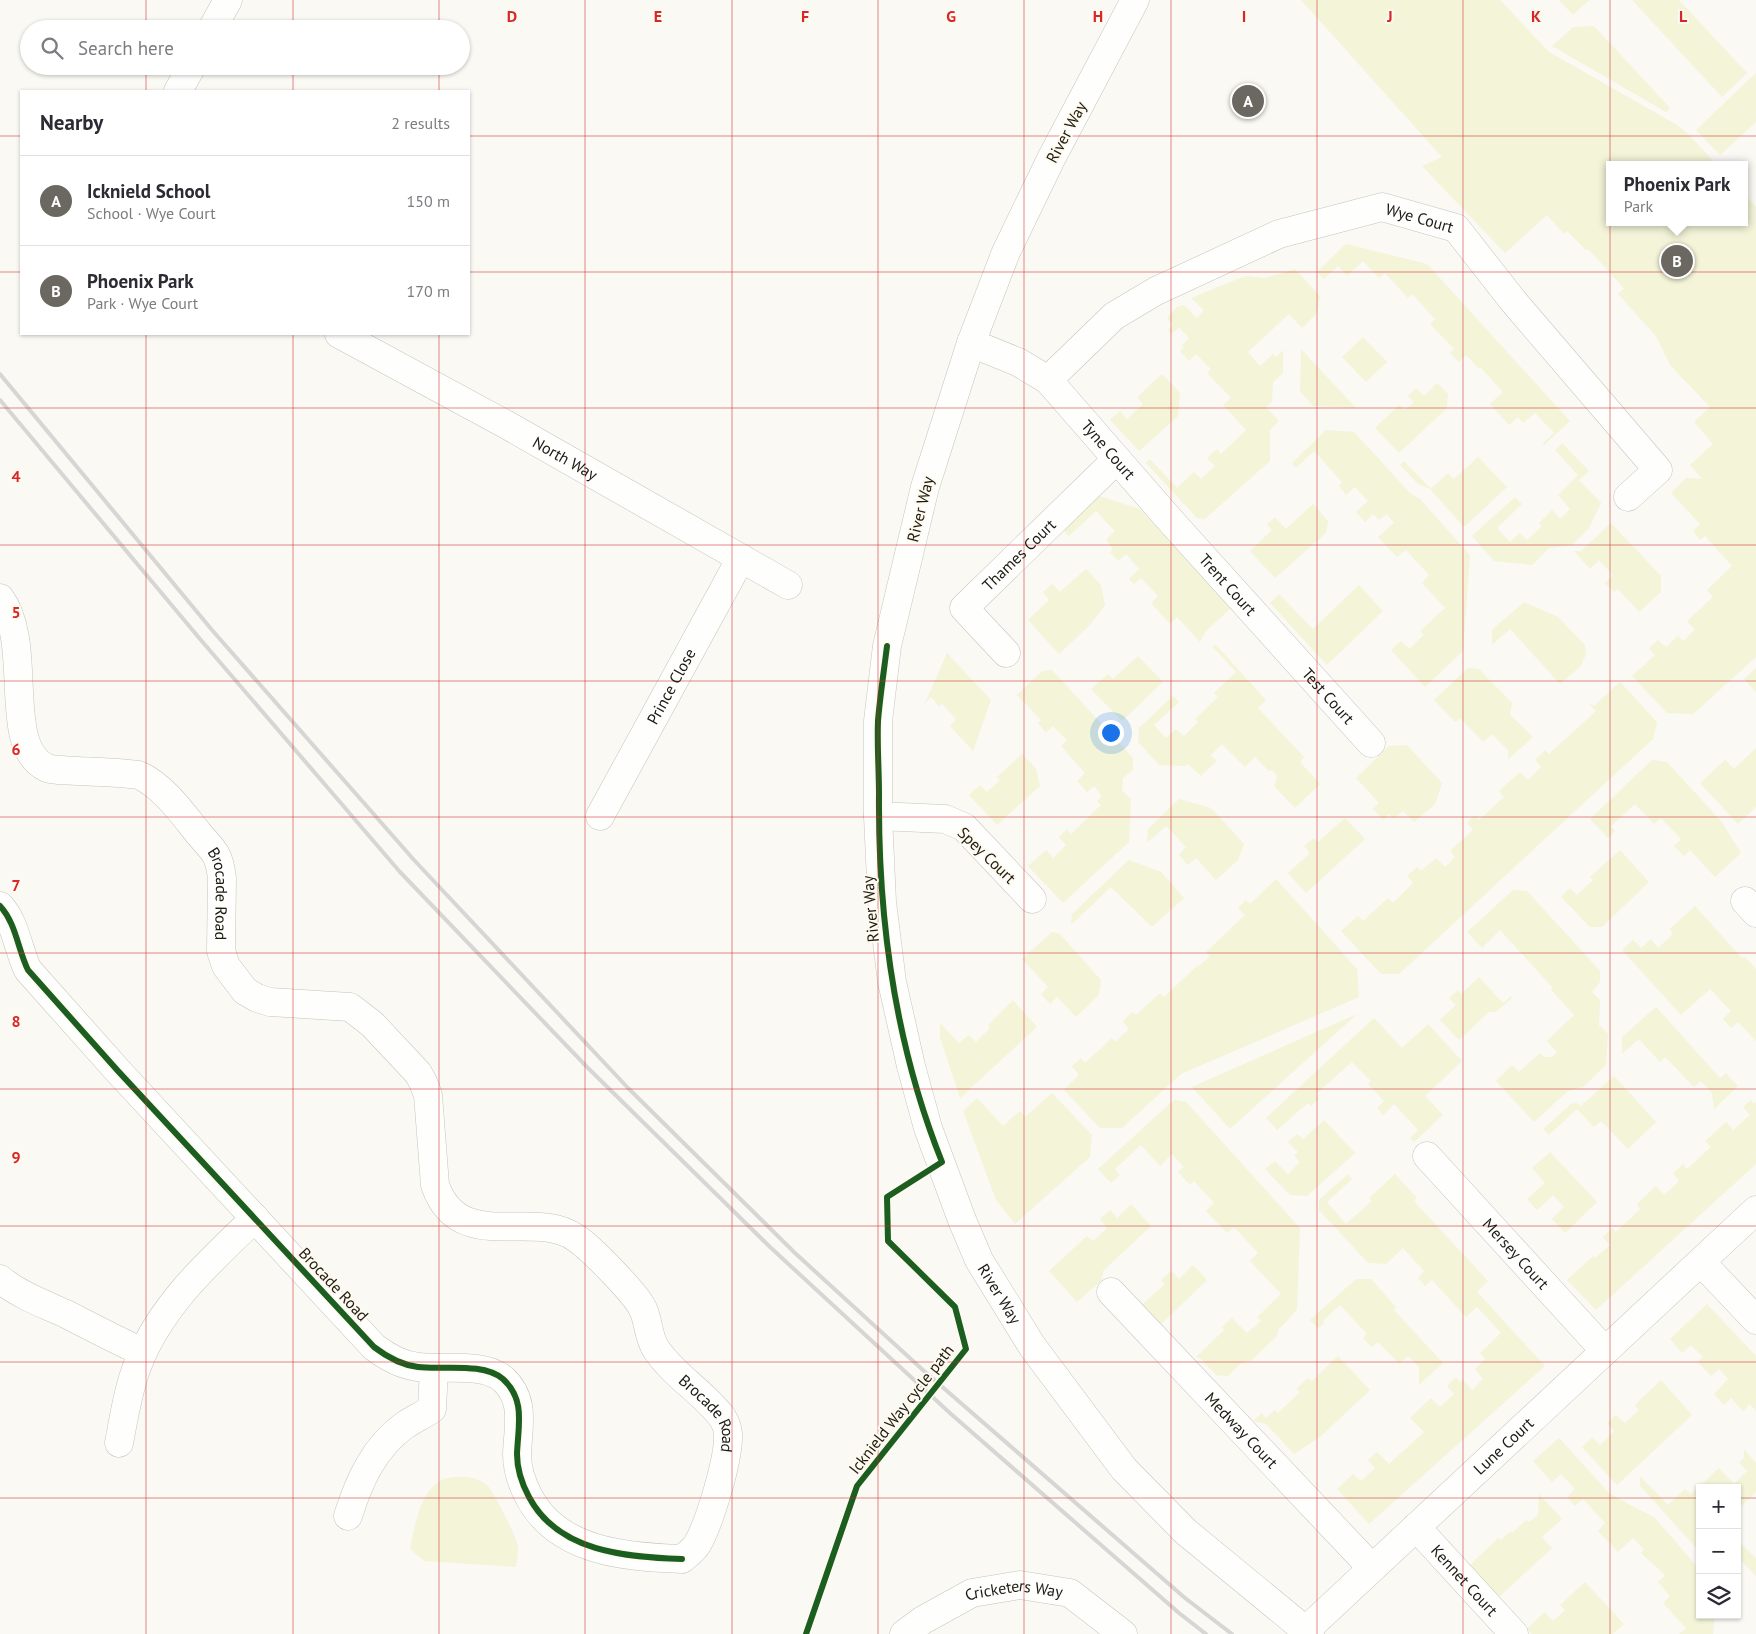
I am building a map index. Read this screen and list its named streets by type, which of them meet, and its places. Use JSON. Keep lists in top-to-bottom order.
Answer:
{
  "streets": {
    "street": [
      "River Way",
      "Wye Court",
      "Tyne Court",
      "North Way",
      "Thames Court",
      "Trent Court",
      "Prince Close",
      "Test Court",
      "Spey Court",
      "Brocade Road",
      "Mersey Court",
      "Medway Court",
      "Lune Court",
      "Kennet Court",
      "Cricketers Way"
    ],
    "cycle path": ["Icknield Way cycle path"]
  },
  "crossings": [
    ["River Way", "Tyne Court"],
    ["River Way", "Spey Court"],
    ["River Way", "Lune Court"],
    ["Wye Court", "Tyne Court"],
    ["Tyne Court", "Thames Court"],
    ["Tyne Court", "Trent Court"],
    ["North Way", "Prince Close"],
    ["Trent Court", "Test Court"],
    ["Mersey Court", "Lune Court"],
    ["Medway Court", "Lune Court"],
    ["Lune Court", "Kennet Court"]
  ],
  "page": {
    "search": "Search here",
    "pins": ["A", "B"],
    "heading": ["Nearby", "2 results"],
    "list": [
      {
        "mark": "A",
        "name": "Icknield School",
        "note": "School · Wye Court",
        "value": "150 m"
      },
      {
        "mark": "B",
        "name": "Phoenix Park",
        "note": "Park · Wye Court",
        "value": "170 m"
      }
    ],
    "popup": ["Phoenix Park", "Park"],
    "map_buttons": ["+", "−"]
  },
  "grid": {
    "columns": [
      "D",
      "E",
      "F",
      "G",
      "H",
      "I",
      "J",
      "K",
      "L"
    ],
    "rows": [
      "4",
      "5",
      "6",
      "7",
      "8",
      "9"
    ]
  }
}
